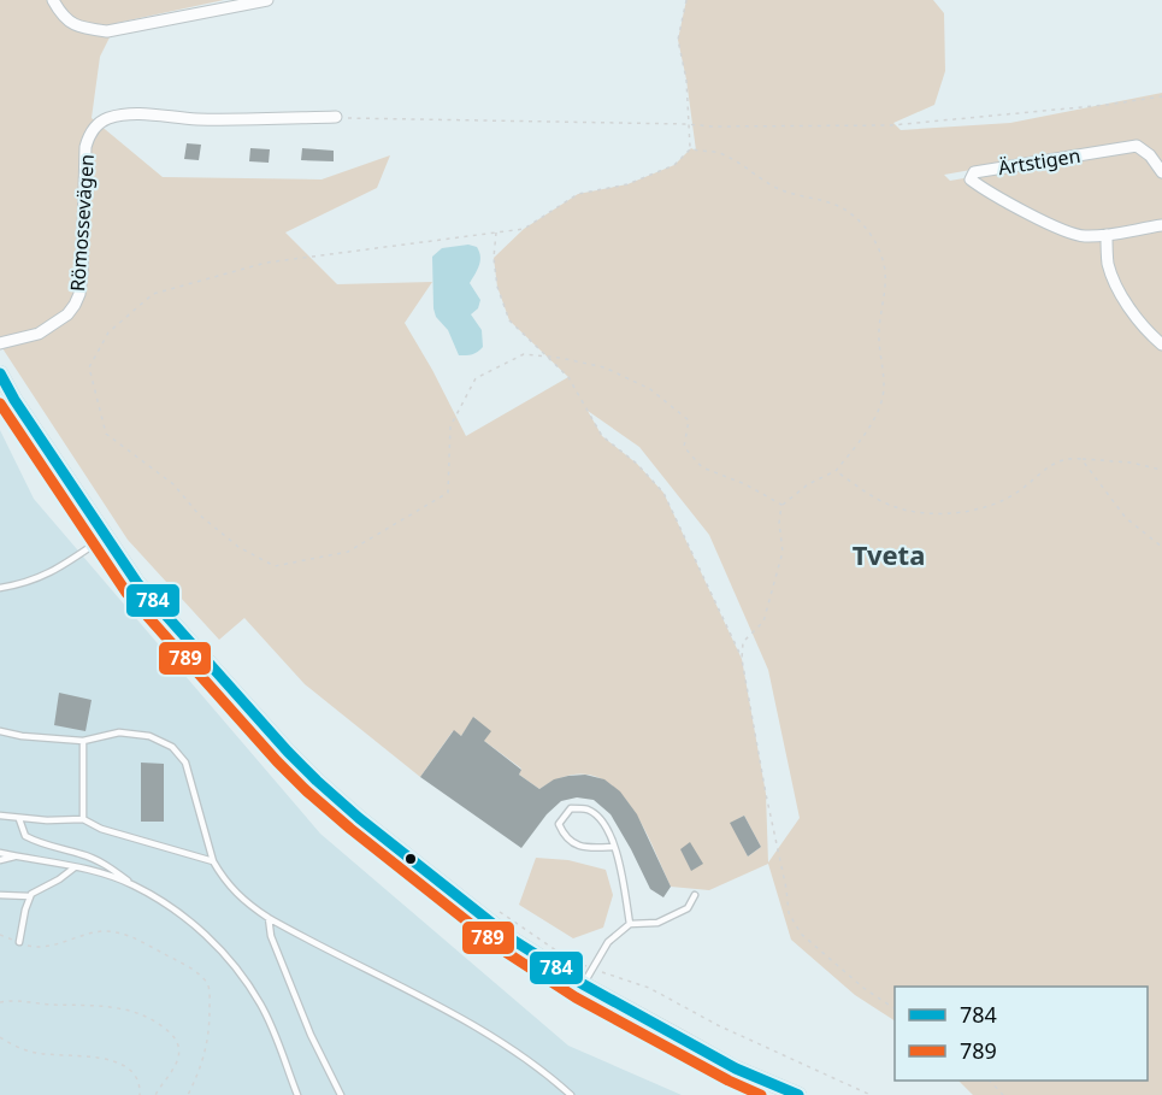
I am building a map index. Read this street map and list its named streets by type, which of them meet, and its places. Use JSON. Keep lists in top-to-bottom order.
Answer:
{
  "streets": {
    "street": ["Ärtstigen", "Römossevägen"]
  },
  "districts": ["Tveta"],
  "lines": ["transit line 784", "transit line 789"],
  "legend": ["784", "789"]
}
